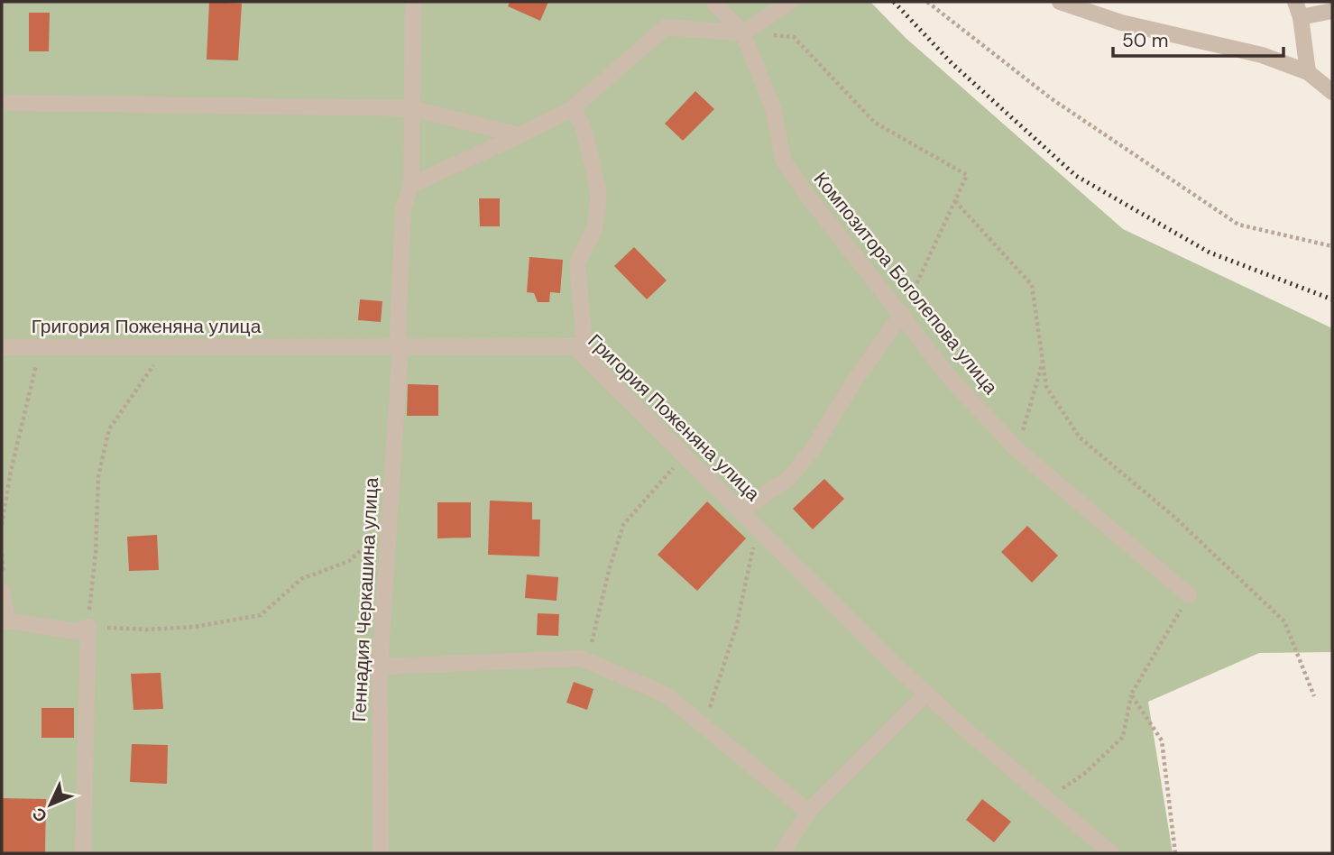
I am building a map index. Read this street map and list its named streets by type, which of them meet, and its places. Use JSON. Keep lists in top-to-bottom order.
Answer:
{
  "streets": {
    "street": ["Композитора Боголепова улица", "Григория Поженяна улица", "Геннадия Черкашина улица"]
  },
  "crossings": [
    ["Григория Поженяна улица", "Геннадия Черкашина улица"]
  ],
  "scale_bar": "50 m",
  "north": "bottom left"
}
